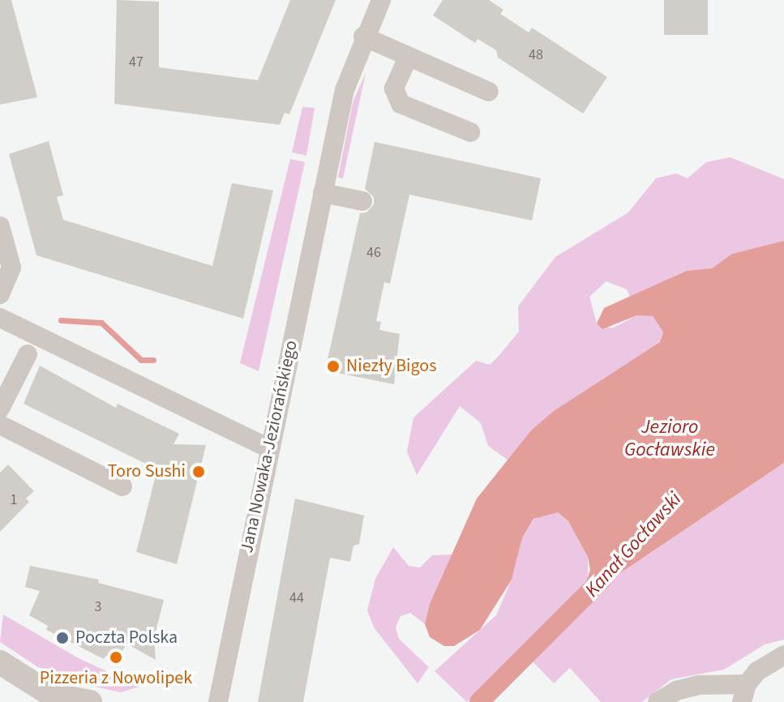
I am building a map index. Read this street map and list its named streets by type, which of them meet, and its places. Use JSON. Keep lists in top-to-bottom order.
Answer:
{
  "streets": {
    "street": ["Jana Nowaka-Jeziorańskiego"]
  },
  "water": ["Jezioro Gocławskie", "Kanał Gocławski"],
  "places": [
    "Niezły Bigos",
    "Toro Sushi",
    "Poczta Polska",
    "Pizzeria z Nowolipek"
  ],
  "house_numbers": [
    "48",
    "47",
    "46",
    "1",
    "44",
    "3"
  ]
}
